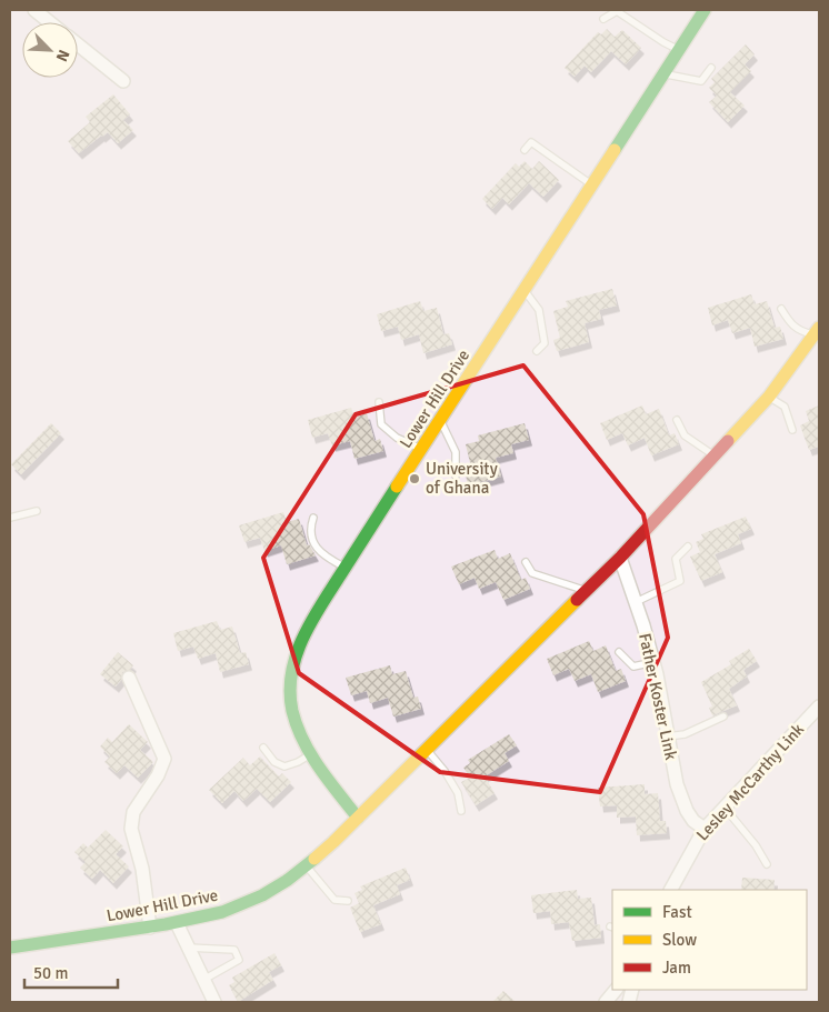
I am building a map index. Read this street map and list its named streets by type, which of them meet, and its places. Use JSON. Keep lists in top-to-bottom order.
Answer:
{
  "streets": {
    "street": ["Lower Hill Drive", "Father Koster Link", "Lesley McCarthy Link"]
  },
  "crossings": [
    ["Lower Hill Drive", "Father Koster Link"],
    ["Father Koster Link", "Lesley McCarthy Link"]
  ],
  "places": ["University of Ghana"],
  "legend": ["Fast", "Slow", "Jam"],
  "scale_bar": "50 m",
  "north": "bottom right"
}
